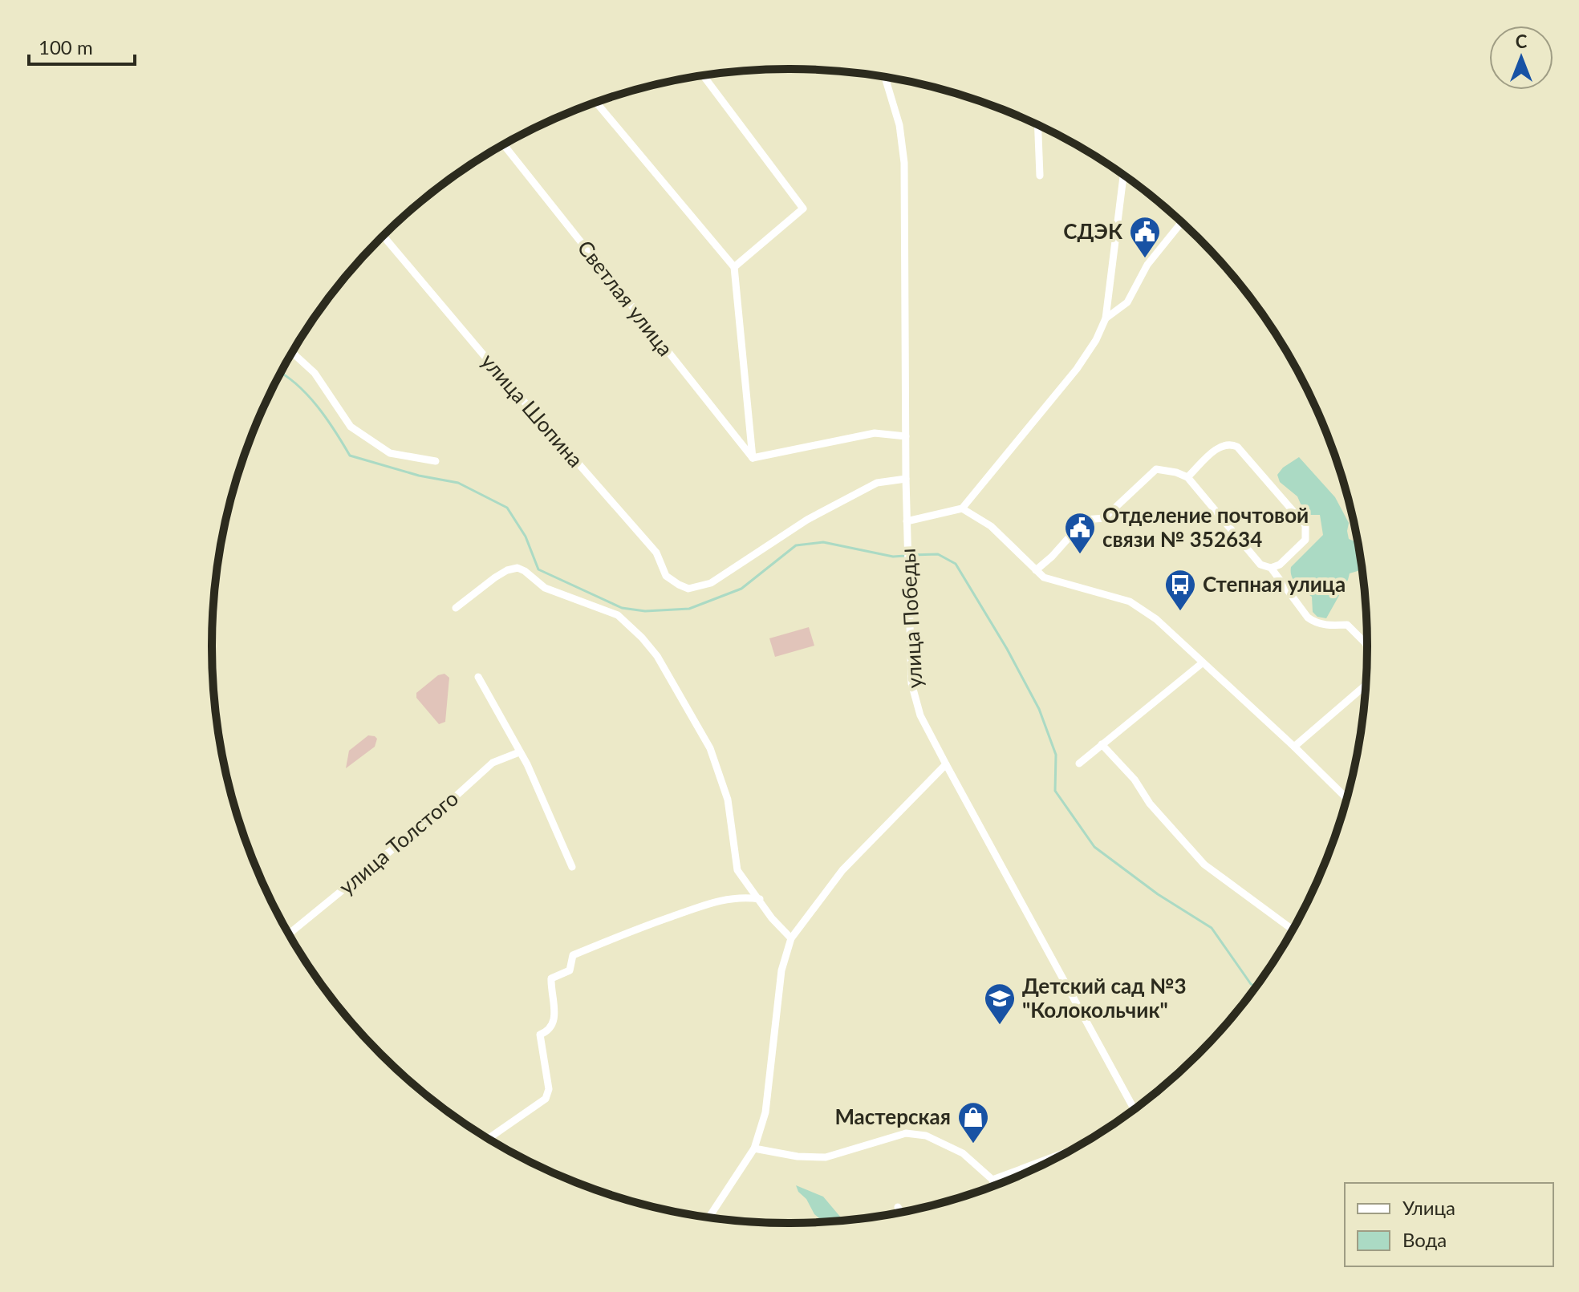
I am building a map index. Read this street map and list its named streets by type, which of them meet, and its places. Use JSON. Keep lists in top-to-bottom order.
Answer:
{
  "streets": {
    "street": [
      "Светлая улица",
      "улица Шопина",
      "улица Победы",
      "улица Толстого"
    ]
  },
  "crossings": [
    ["улица Шопина", "улица Победы"]
  ],
  "places": {
    "public building": ["СДЭК", "Отделение почтовой связи № 352634"],
    "bus stop": ["Степная улица"],
    "school or university": ["Детский сад №3 \"Колокольчик\""],
    "shop": ["Мастерская"]
  },
  "legend": ["Улица", "Вода"],
  "scale_bar": "100 m",
  "north": "top"
}
